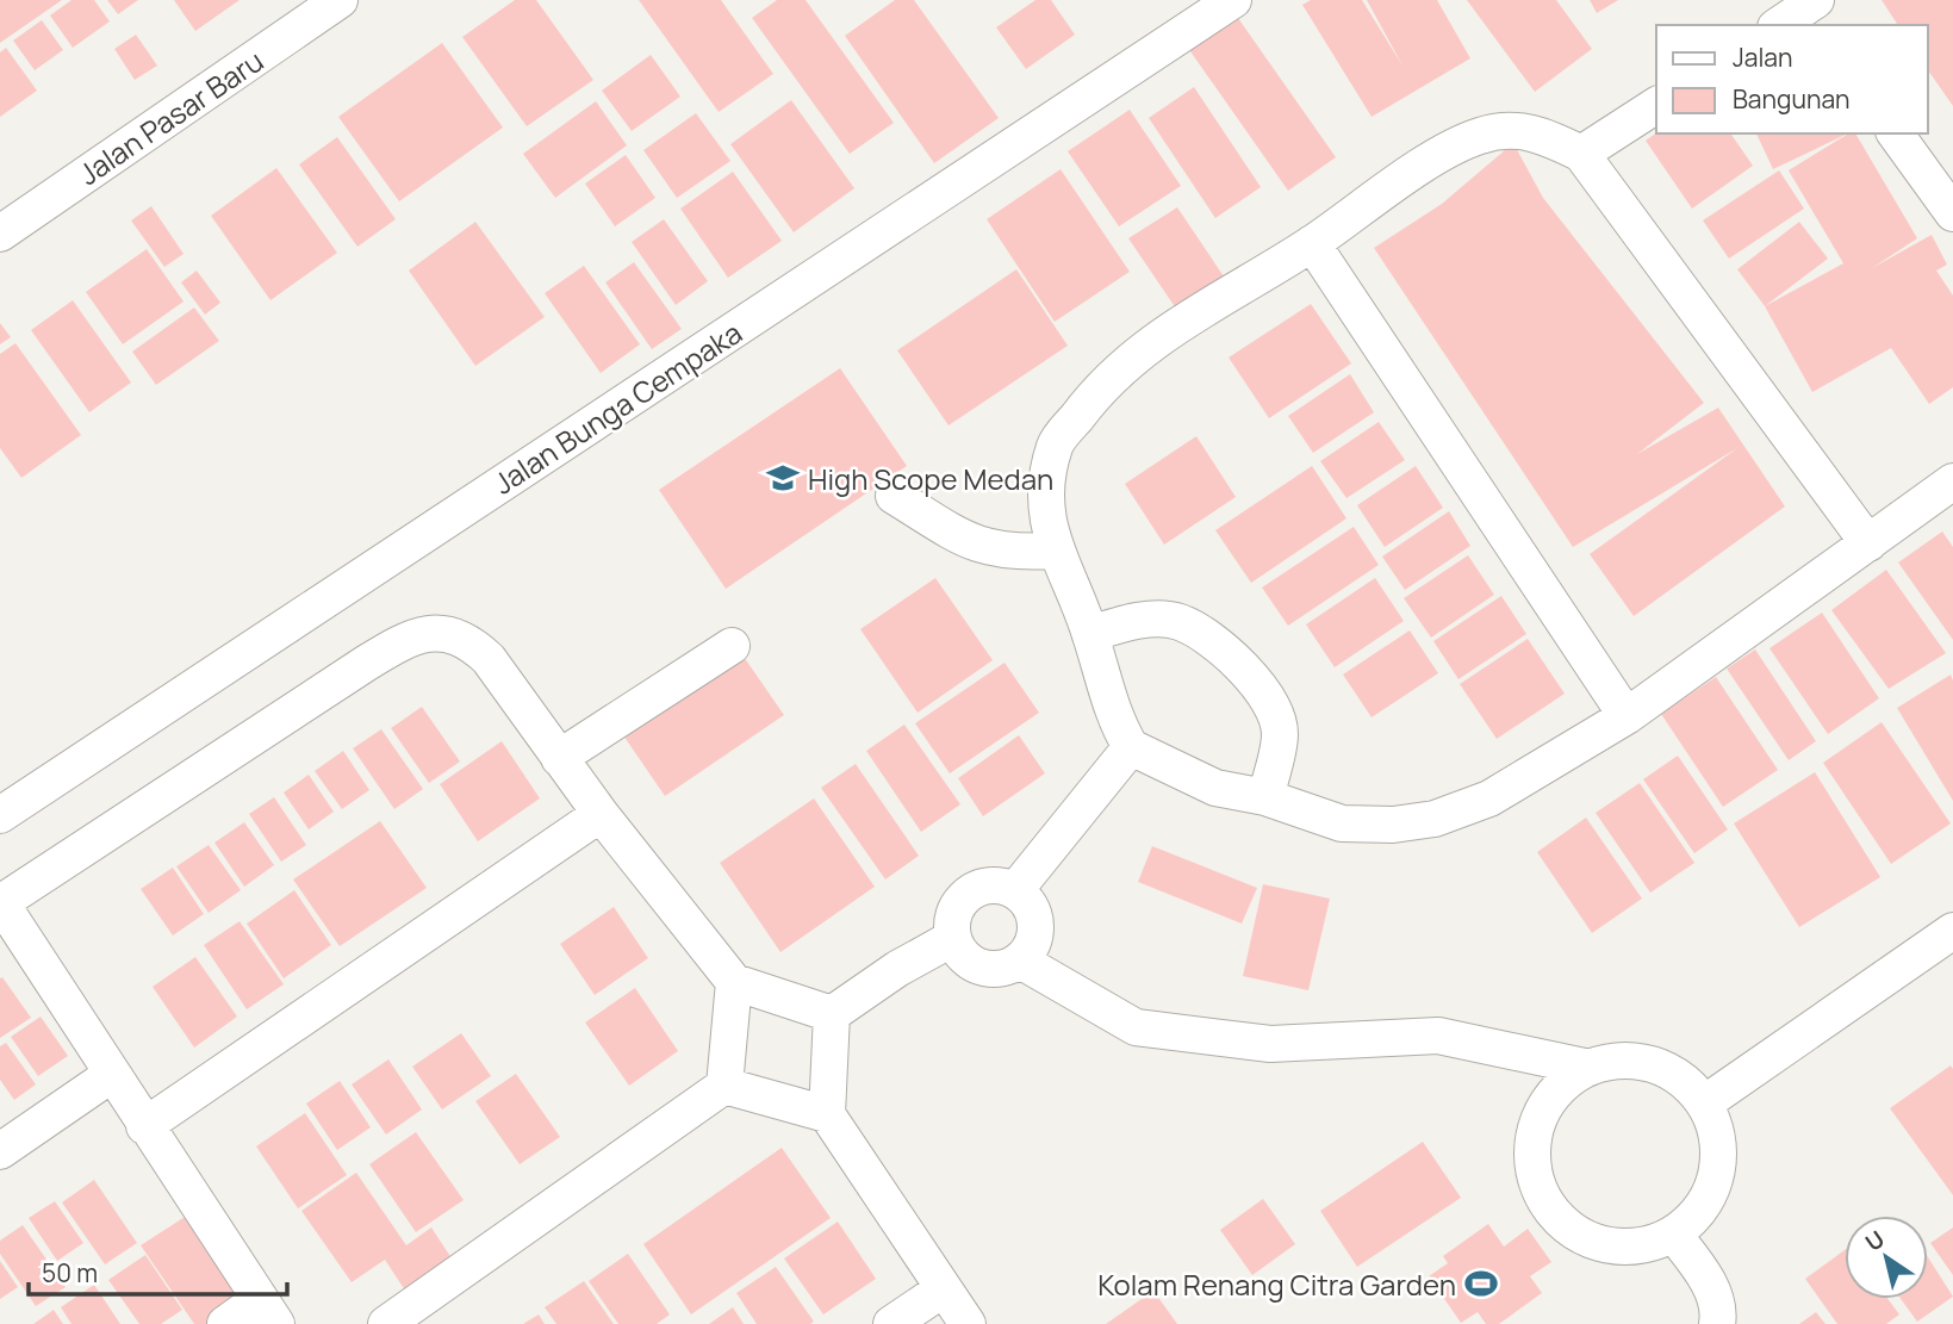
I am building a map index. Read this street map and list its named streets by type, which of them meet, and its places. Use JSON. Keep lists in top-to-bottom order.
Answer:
{
  "streets": {
    "street": ["Jalan Pasar Baru", "Jalan Bunga Cempaka"]
  },
  "places": {
    "school or university": ["High Scope Medan"],
    "sports": ["Kolam Renang Citra Garden"]
  },
  "legend": ["Jalan", "Bangunan"],
  "scale_bar": "50 m",
  "north": "top left"
}
